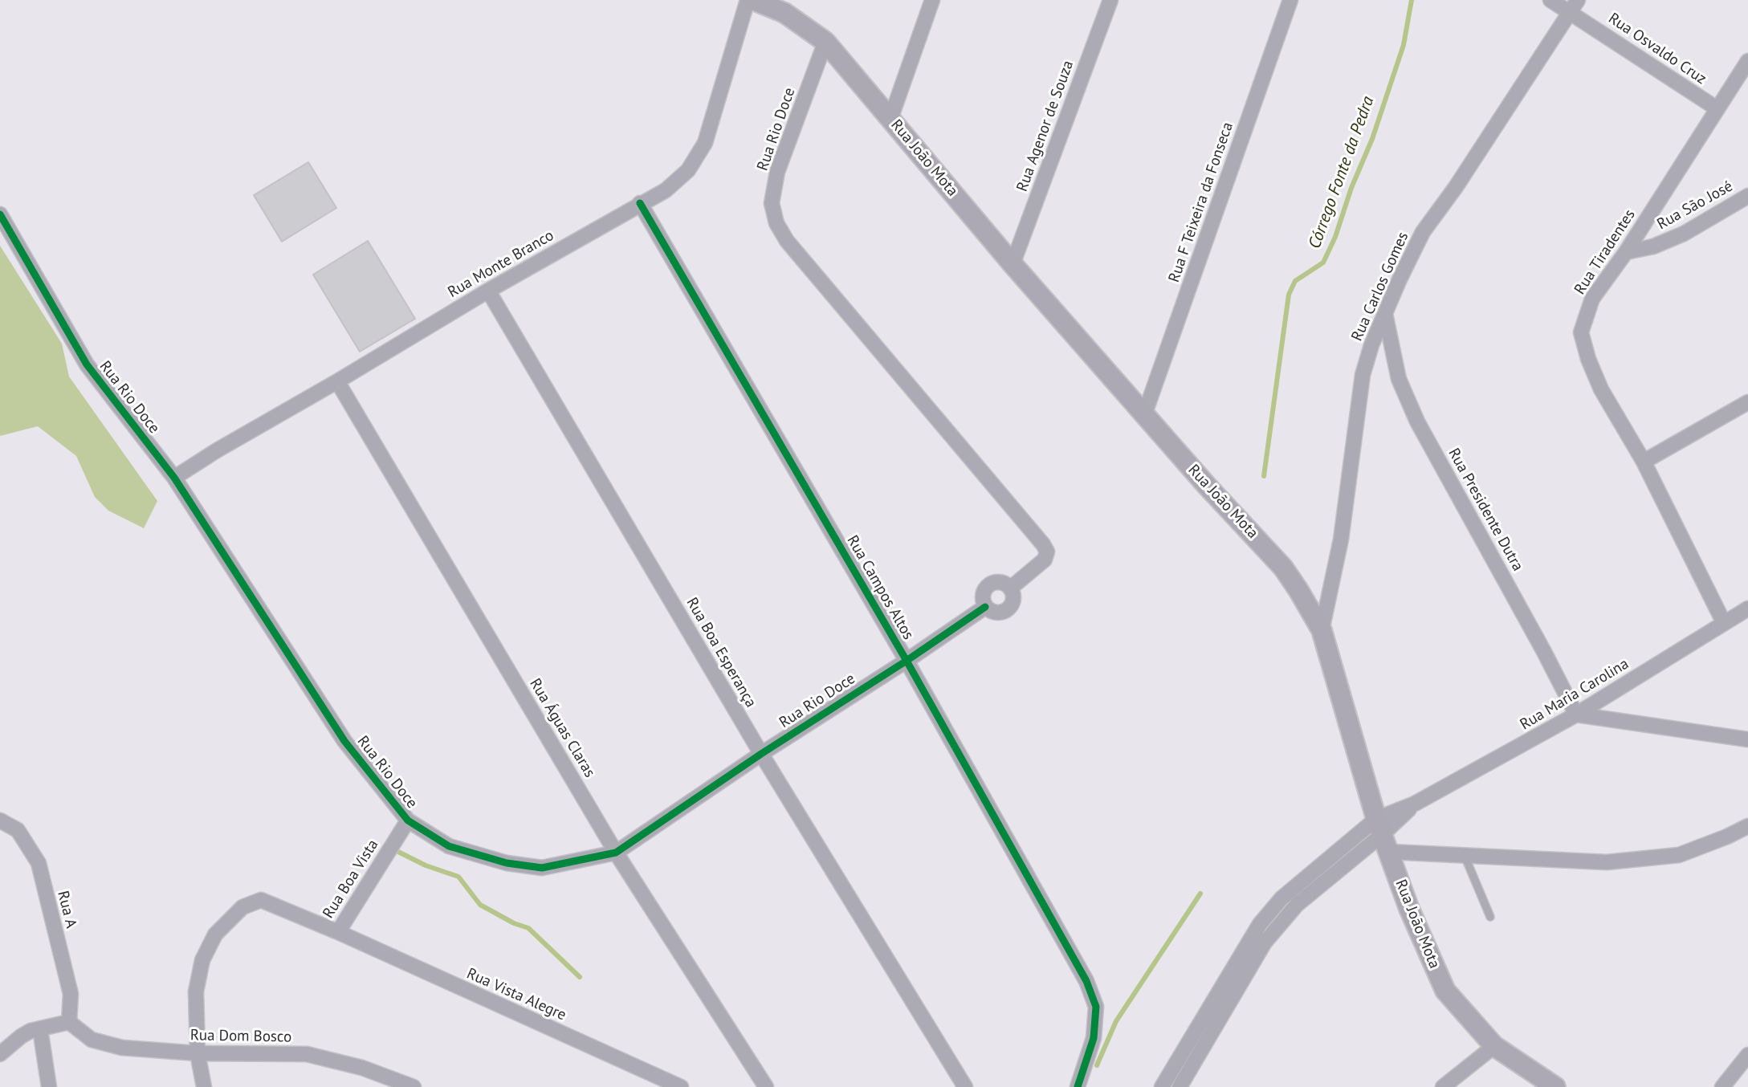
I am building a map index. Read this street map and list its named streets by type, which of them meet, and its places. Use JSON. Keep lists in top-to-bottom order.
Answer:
{
  "streets": {
    "main road": ["Rua João Mota"],
    "street": [
      "Rua Osvaldo Cruz",
      "Rua Agenor de Souza",
      "Rua Rio Doce",
      "Rua F Teixeira da Fonseca",
      "Rua São José",
      "Rua Tiradentes",
      "Rua Monte Branco",
      "Rua Carlos Gomes",
      "Rua Presidente Dutra",
      "Rua Campos Altos",
      "Rua Boa Esperança",
      "Rua Maria Carolina",
      "Rua Águas Claras",
      "Rua Boa Vista",
      "Rua A",
      "Rua Vista Alegre",
      "Rua Dom Bosco"
    ]
  },
  "crossings": [
    ["Rua Osvaldo Cruz", "Rua Tiradentes"],
    ["Rua Osvaldo Cruz", "Rua Carlos Gomes"],
    ["Rua Agenor de Souza", "Rua João Mota"],
    ["Rua Rio Doce", "Rua João Mota"],
    ["Rua Rio Doce", "Rua Monte Branco"],
    ["Rua Rio Doce", "Rua Campos Altos"],
    ["Rua Rio Doce", "Rua Boa Esperança"],
    ["Rua Rio Doce", "Rua Águas Claras"],
    ["Rua Rio Doce", "Rua Boa Vista"],
    ["Rua João Mota", "Rua F Teixeira da Fonseca"],
    ["Rua João Mota", "Rua Carlos Gomes"],
    ["Rua João Mota", "Rua Maria Carolina"],
    ["Rua São José", "Rua Tiradentes"],
    ["Rua Tiradentes", "Rua Maria Carolina"],
    ["Rua Monte Branco", "Rua Campos Altos"],
    ["Rua Monte Branco", "Rua Boa Esperança"],
    ["Rua Monte Branco", "Rua Águas Claras"],
    ["Rua Carlos Gomes", "Rua Presidente Dutra"],
    ["Rua Presidente Dutra", "Rua Maria Carolina"],
    ["Rua Boa Vista", "Rua Vista Alegre"],
    ["Rua Boa Vista", "Rua Dom Bosco"],
    ["Rua A", "Rua Dom Bosco"]
  ],
  "water": ["Córrego Fonte da Pedra"]
}
